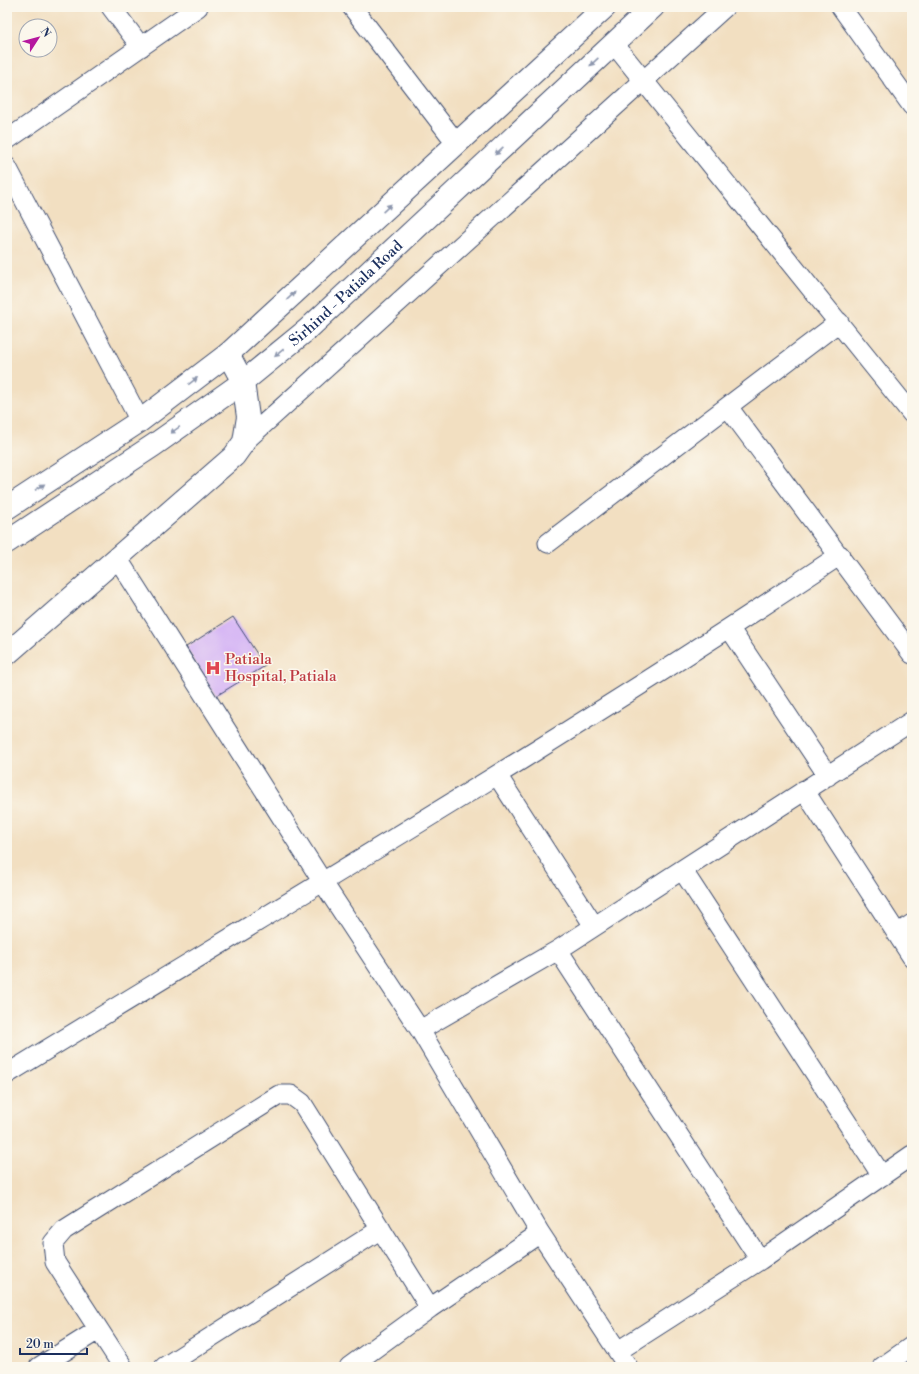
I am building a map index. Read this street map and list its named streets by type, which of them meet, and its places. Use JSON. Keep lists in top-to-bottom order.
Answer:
{
  "streets": {
    "main road": ["Sirhind - Patiala Road"]
  },
  "places": {
    "hospital": ["Patiala Hospital, Patiala"]
  },
  "scale_bar": "20 m",
  "north": "top right"
}
